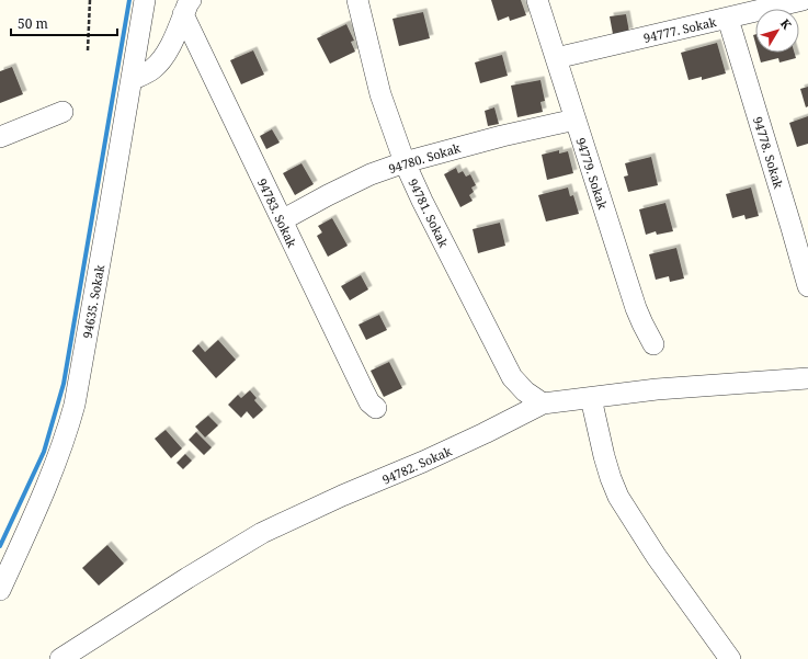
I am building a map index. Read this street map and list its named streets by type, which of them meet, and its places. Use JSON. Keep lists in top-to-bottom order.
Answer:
{
  "streets": {
    "street": [
      "94777. Sokak",
      "94778. Sokak",
      "94780. Sokak",
      "94779. Sokak",
      "94783. Sokak",
      "94781. Sokak",
      "94635. Sokak",
      "94782. Sokak"
    ]
  },
  "crossings": [
    ["94777. Sokak", "94778. Sokak"],
    ["94777. Sokak", "94779. Sokak"],
    ["94780. Sokak", "94779. Sokak"],
    ["94780. Sokak", "94783. Sokak"],
    ["94780. Sokak", "94781. Sokak"],
    ["94781. Sokak", "94782. Sokak"]
  ],
  "scale_bar": "50 m",
  "north": "top right"
}
